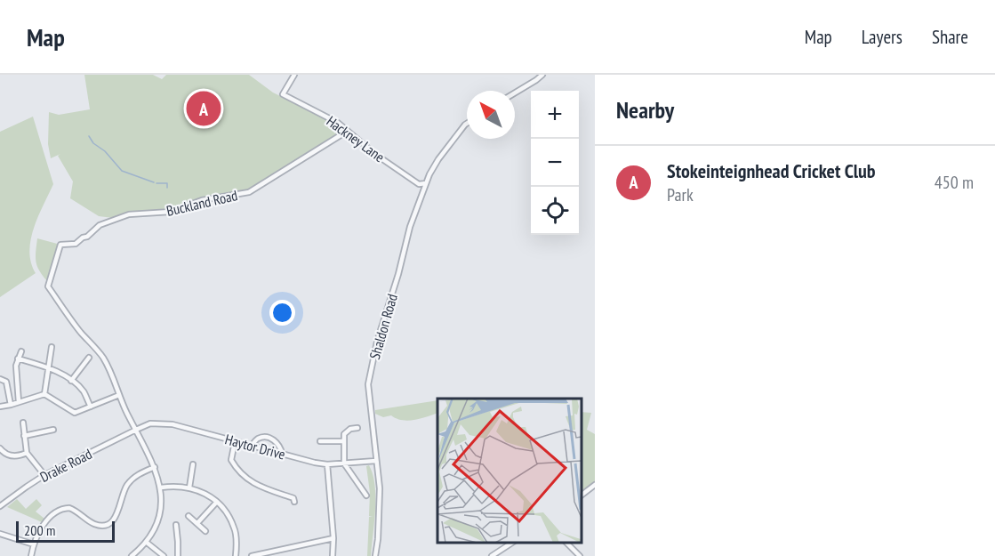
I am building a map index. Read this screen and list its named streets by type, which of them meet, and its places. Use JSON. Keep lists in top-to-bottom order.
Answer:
{
  "streets": {
    "street": [
      "Hackney Lane",
      "Buckland Road",
      "Shaldon Road",
      "Haytor Drive",
      "Drake Road"
    ]
  },
  "crossings": [
    ["Hackney Lane", "Buckland Road"],
    ["Shaldon Road", "Haytor Drive"],
    ["Haytor Drive", "Drake Road"]
  ],
  "scale_bar": "200 m",
  "north": "top left",
  "page": {
    "header": "Map",
    "nav": ["Map", "Layers", "Share"],
    "heading": "Nearby",
    "pins": "A",
    "map_buttons": ["+", "−"],
    "list": [
      {
        "mark": "A",
        "name": "Stokeinteignhead Cricket Club",
        "note": "Park",
        "value": "450 m"
      }
    ],
    "scale": "200 m"
  }
}
